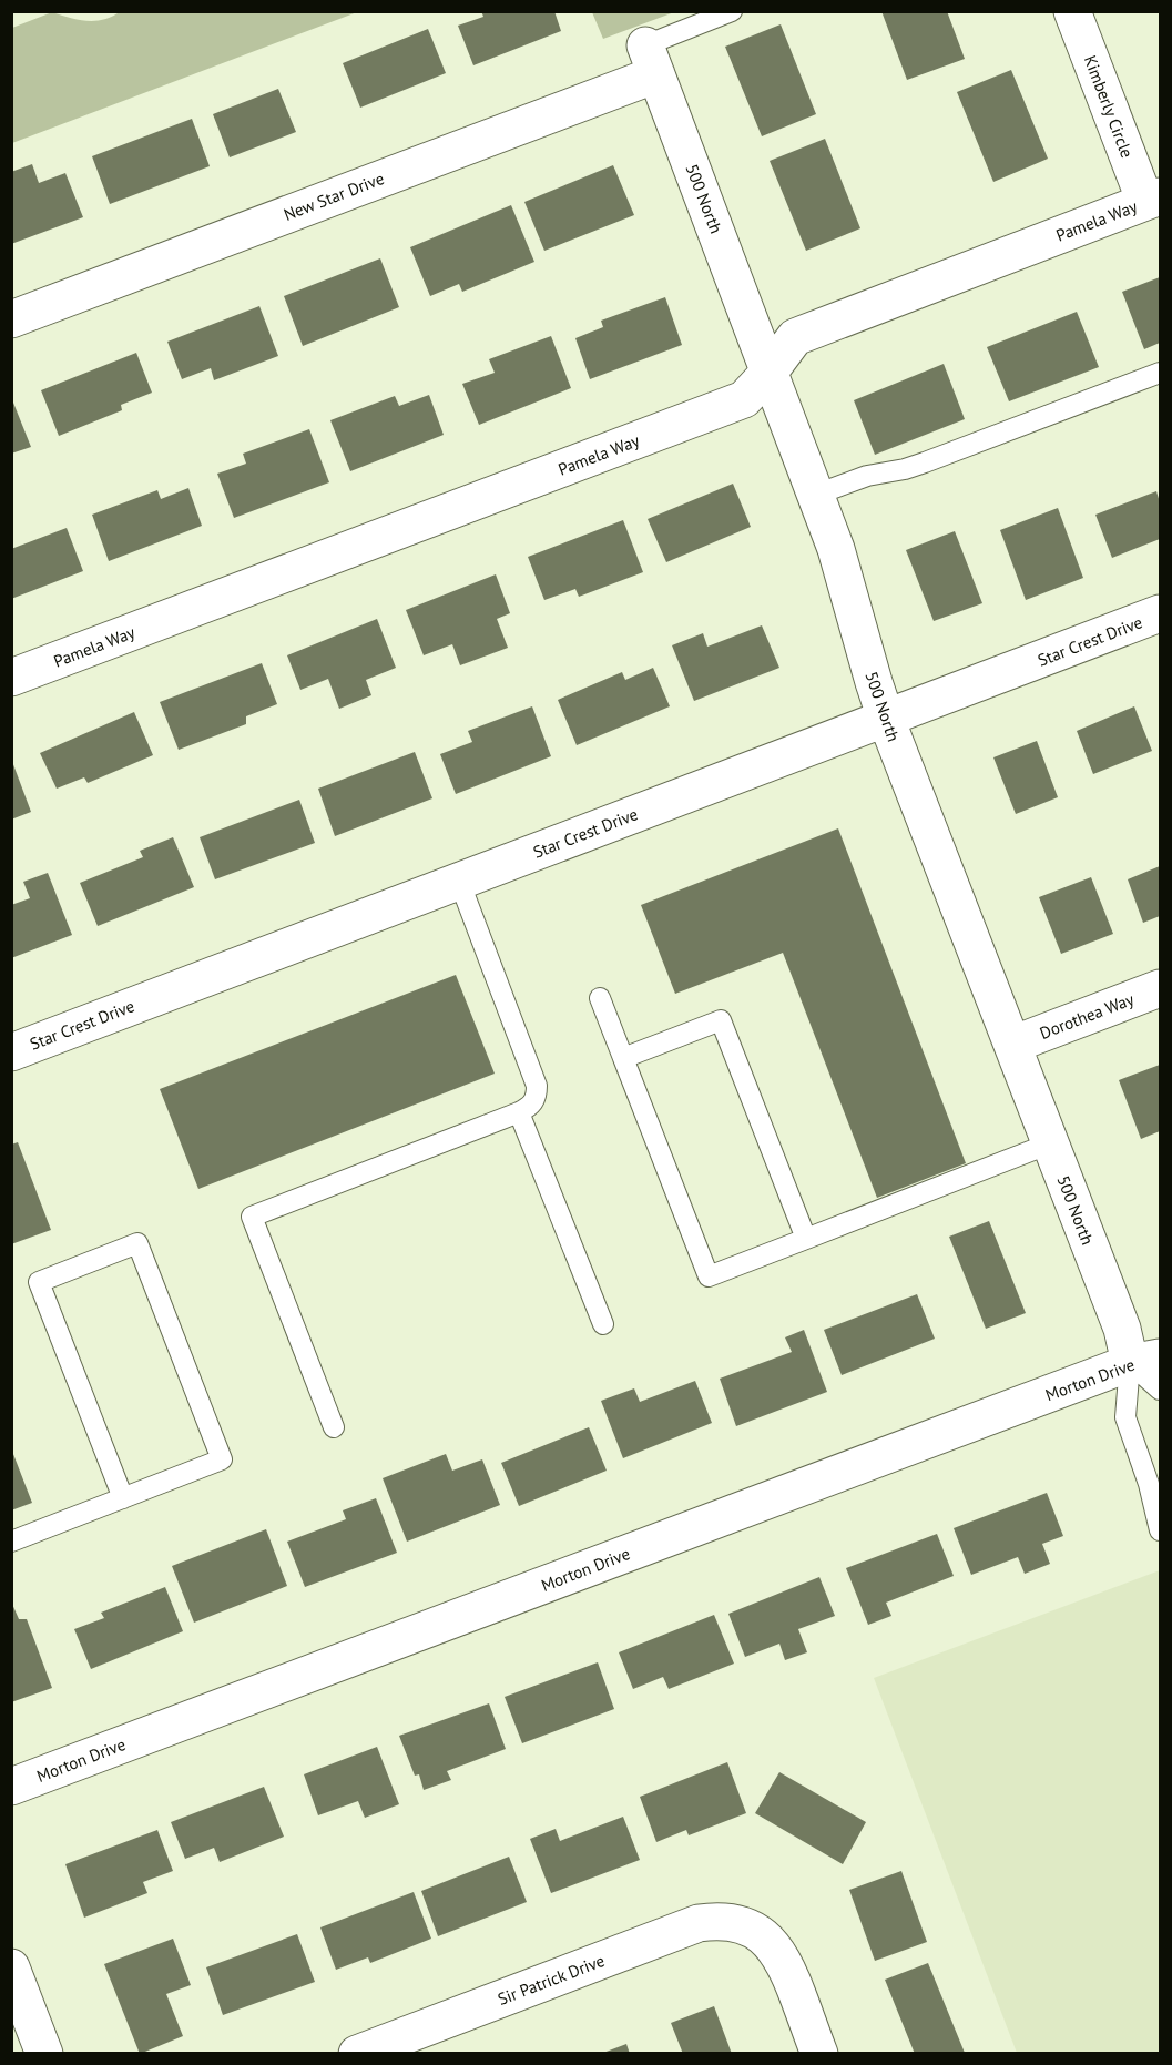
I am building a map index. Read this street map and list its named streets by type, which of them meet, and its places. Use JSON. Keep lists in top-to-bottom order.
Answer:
{
  "streets": {
    "street": [
      "Kimberly Circle",
      "New Star Drive",
      "500 North",
      "Pamela Way",
      "Star Crest Drive",
      "Dorothea Way",
      "Morton Drive",
      "Sir Patrick Drive"
    ]
  },
  "crossings": [
    ["Kimberly Circle", "Pamela Way"],
    ["New Star Drive", "500 North"],
    ["500 North", "Pamela Way"],
    ["500 North", "Star Crest Drive"],
    ["500 North", "Dorothea Way"],
    ["500 North", "Morton Drive"]
  ]
}
